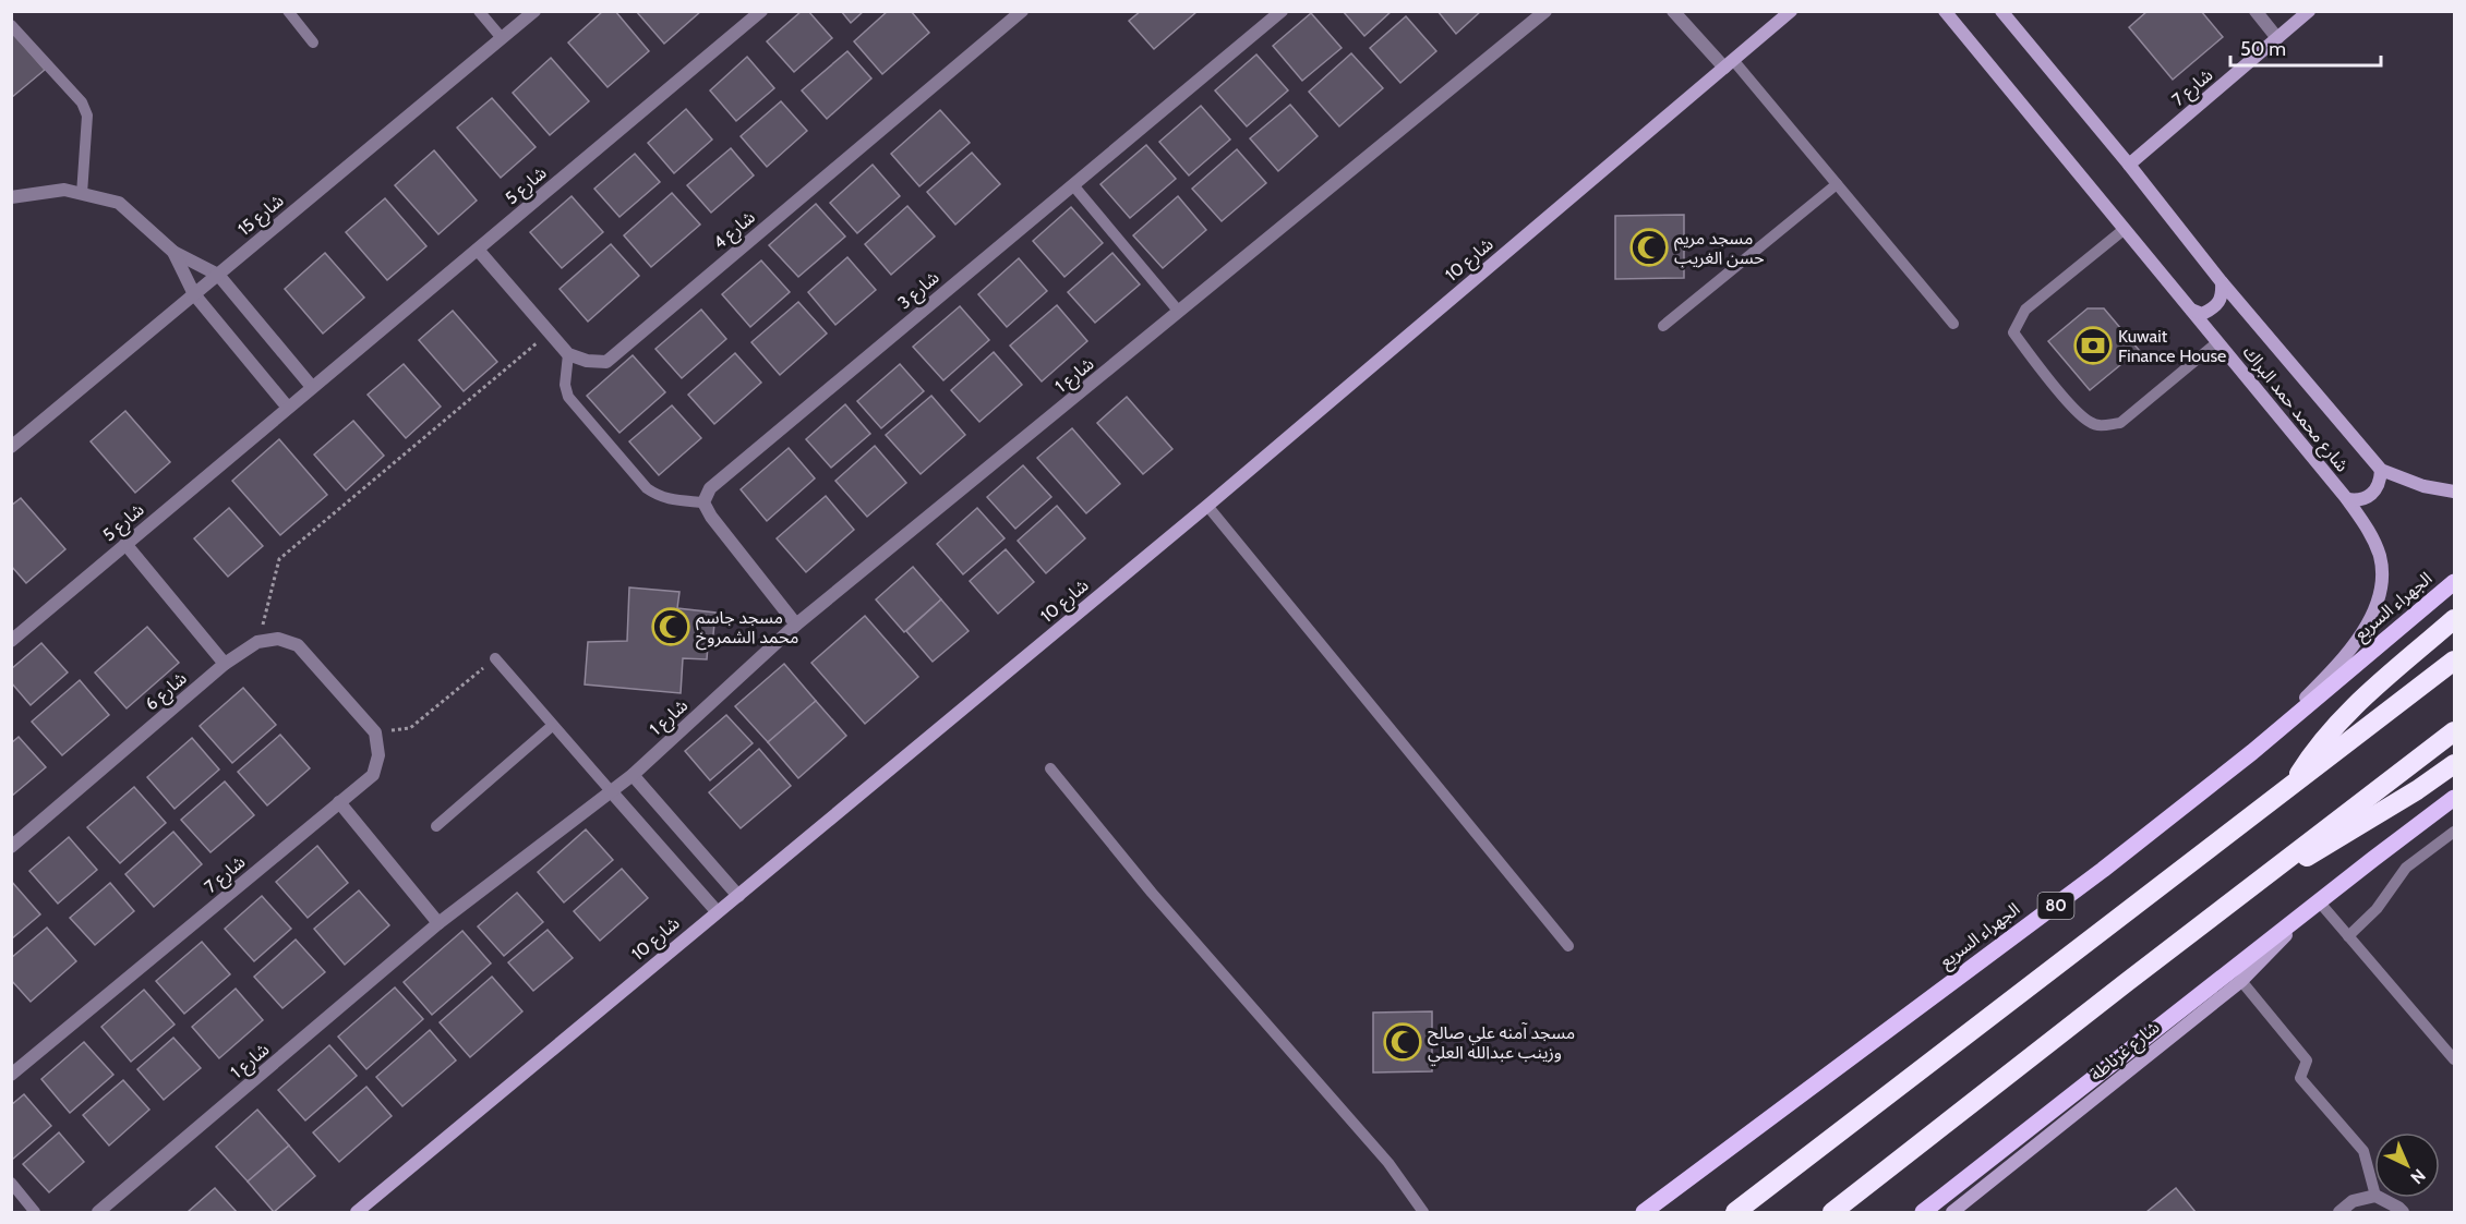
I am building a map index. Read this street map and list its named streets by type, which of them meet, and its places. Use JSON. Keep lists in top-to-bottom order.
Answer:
{
  "streets": {
    "highway": ["80"],
    "main road": ["الجهراء السريع"],
    "street": [
      "شارع 7",
      "شارع 5",
      "شارع 15",
      "شارع 4",
      "شارع 10",
      "شارع 3",
      "شارع 1",
      "شارع محمد حمد البراك",
      "شارع 6",
      "شارع غرناطة"
    ]
  },
  "crossings": [
    ["شارع 7", "شارع محمد حمد البراك"],
    ["شارع محمد حمد البراك", "الجهراء السريع"]
  ],
  "places": {
    "mosque": ["مسجد مريم حسن الغريب", "مسجد جاسم محمد الشمروخ", "مسجد آمنه علي صالح وزينب عبدالله العلي"],
    "bank": ["Kuwait Finance House"]
  },
  "scale_bar": "50 m",
  "north": "bottom right"
}
